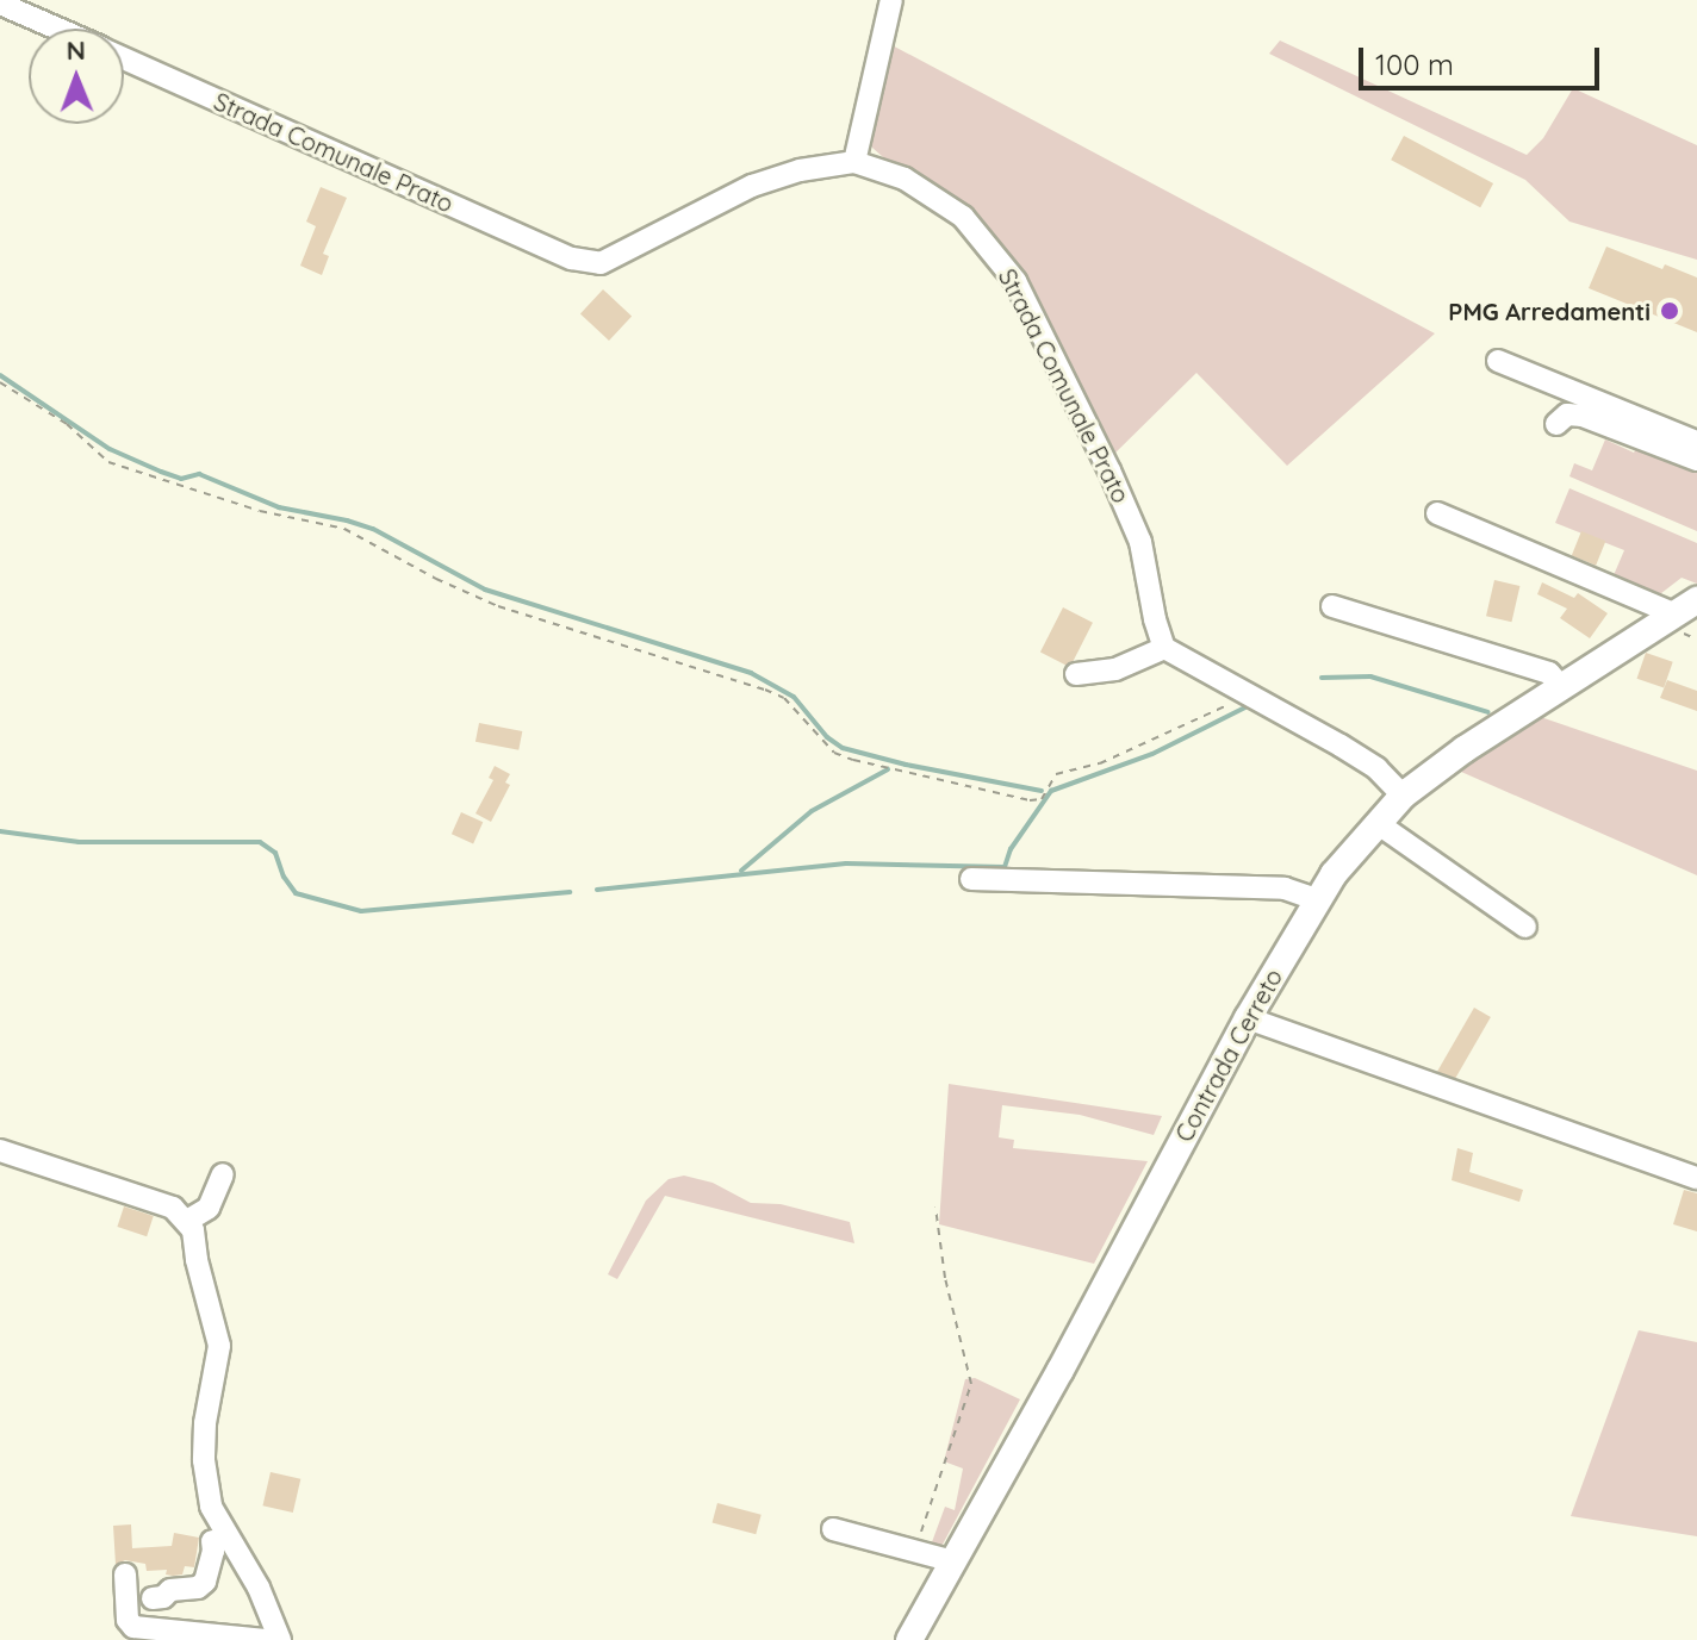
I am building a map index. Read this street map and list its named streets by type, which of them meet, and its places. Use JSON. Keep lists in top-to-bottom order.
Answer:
{
  "streets": {
    "main road": ["Contrada Cerreto"],
    "street": ["Strada Comunale Prato"]
  },
  "places": ["PMG Arredamenti"],
  "scale_bar": "100 m",
  "north": "top"
}
